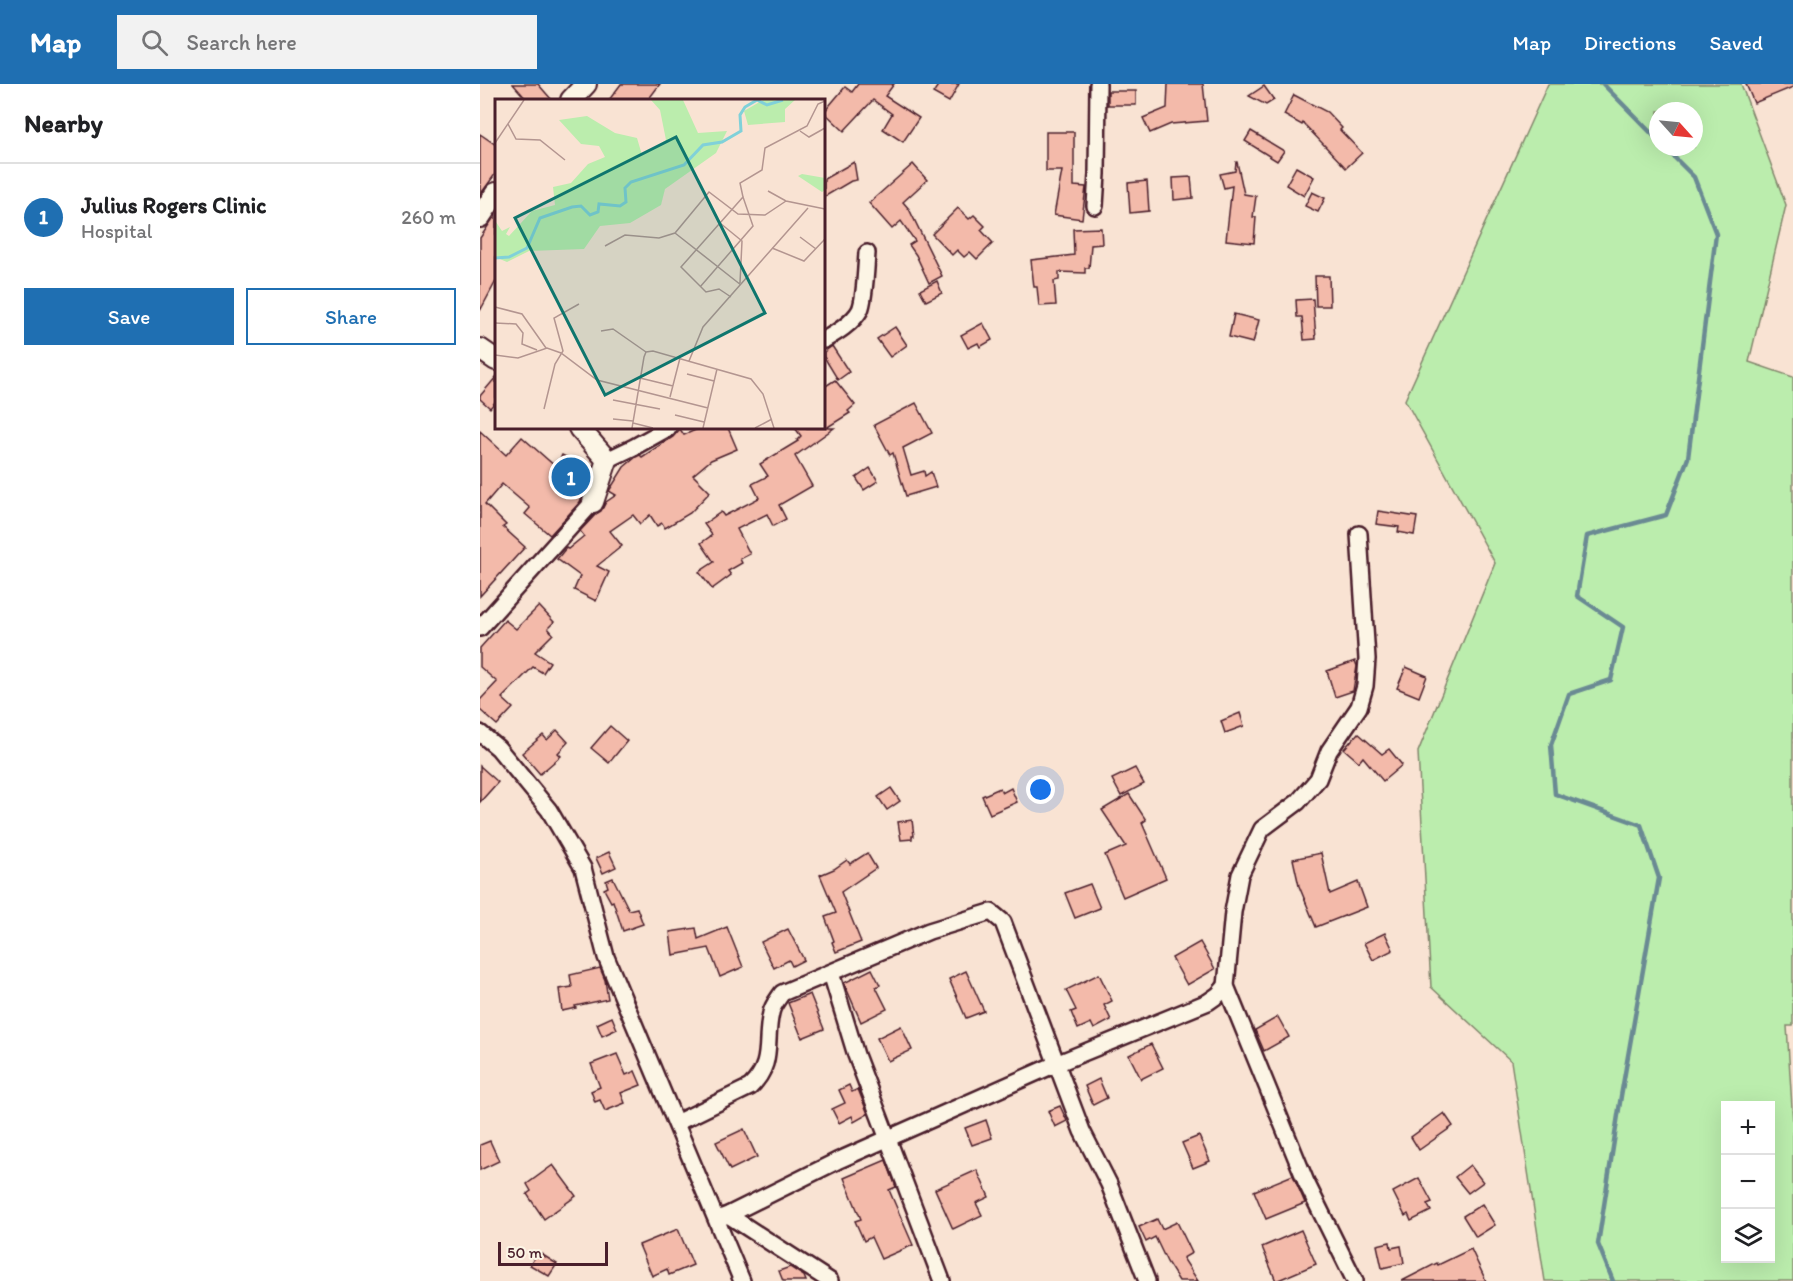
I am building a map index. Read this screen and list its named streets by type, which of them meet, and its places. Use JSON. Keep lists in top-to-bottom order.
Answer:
{
  "scale_bar": "50 m",
  "north": "bottom right",
  "page": {
    "header": "Map",
    "search": "Search here",
    "nav": ["Map", "Directions", "Saved"],
    "heading": "Nearby",
    "list": [
      {
        "mark": "1",
        "name": "Julius Rogers Clinic",
        "note": "Hospital",
        "value": "260 m"
      }
    ],
    "buttons": ["Save", "Share"],
    "pins": "1",
    "map_buttons": ["+", "−"],
    "scale": "50 m"
  }
}
